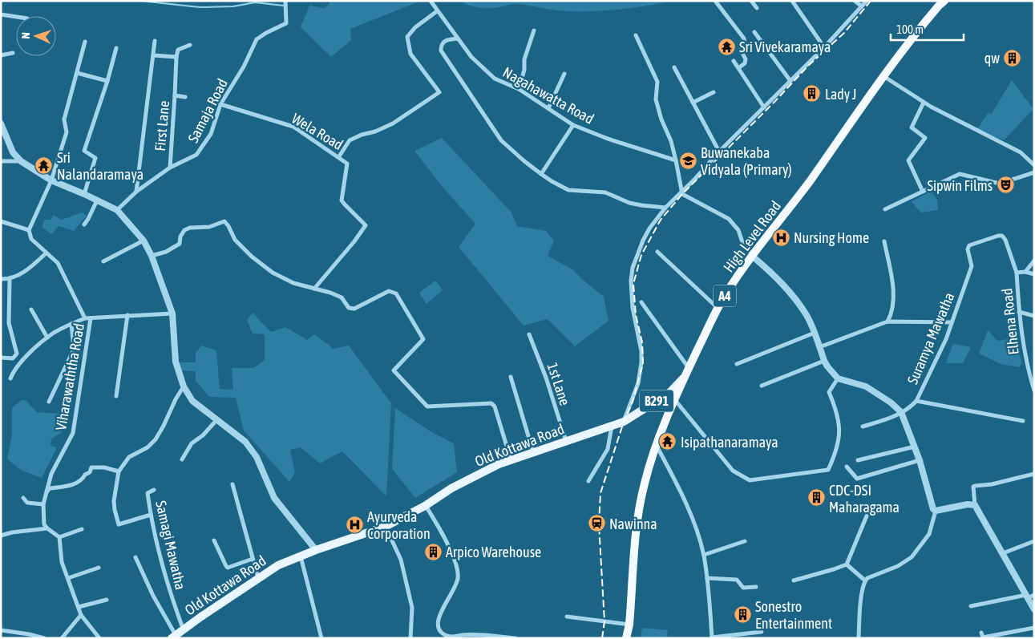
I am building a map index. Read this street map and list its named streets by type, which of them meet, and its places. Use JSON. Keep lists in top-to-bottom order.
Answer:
{
  "streets": {
    "highway": ["High Level Road", "A4"],
    "main road": ["B291", "Old Kottawa Road"],
    "street": [
      "Nagahawatta Road",
      "Samaja Road",
      "First Lane",
      "Wela Road",
      "Elhena Road",
      "Suramya Mawatha",
      "Viharawaththa Road",
      "1st Lane",
      "Samagi Mawatha"
    ]
  },
  "crossings": [
    ["Samaja Road", "First Lane"],
    ["Samaja Road", "Wela Road"],
    ["High Level Road", "Old Kottawa Road"],
    ["Elhena Road", "Suramya Mawatha"],
    ["1st Lane", "Old Kottawa Road"],
    ["Old Kottawa Road", "Samagi Mawatha"]
  ],
  "places": {
    "temple": ["Sri Vivekaramaya", "Sri Nalandaramaya", "Isipathanaramaya"],
    "building": [
      "qw",
      "Lady J",
      "CDC-DSI Maharagama",
      "Arpico Warehouse",
      "Sonestro Entertainment"
    ],
    "school or university": ["Buwanekaba Vidyala (Primary)"],
    "theatre": ["Sipwin Films"],
    "hospital": ["Nursing Home", "Ayurveda Corporation"],
    "station": ["Nawinna"]
  },
  "scale_bar": "100 m",
  "north": "left"
}
